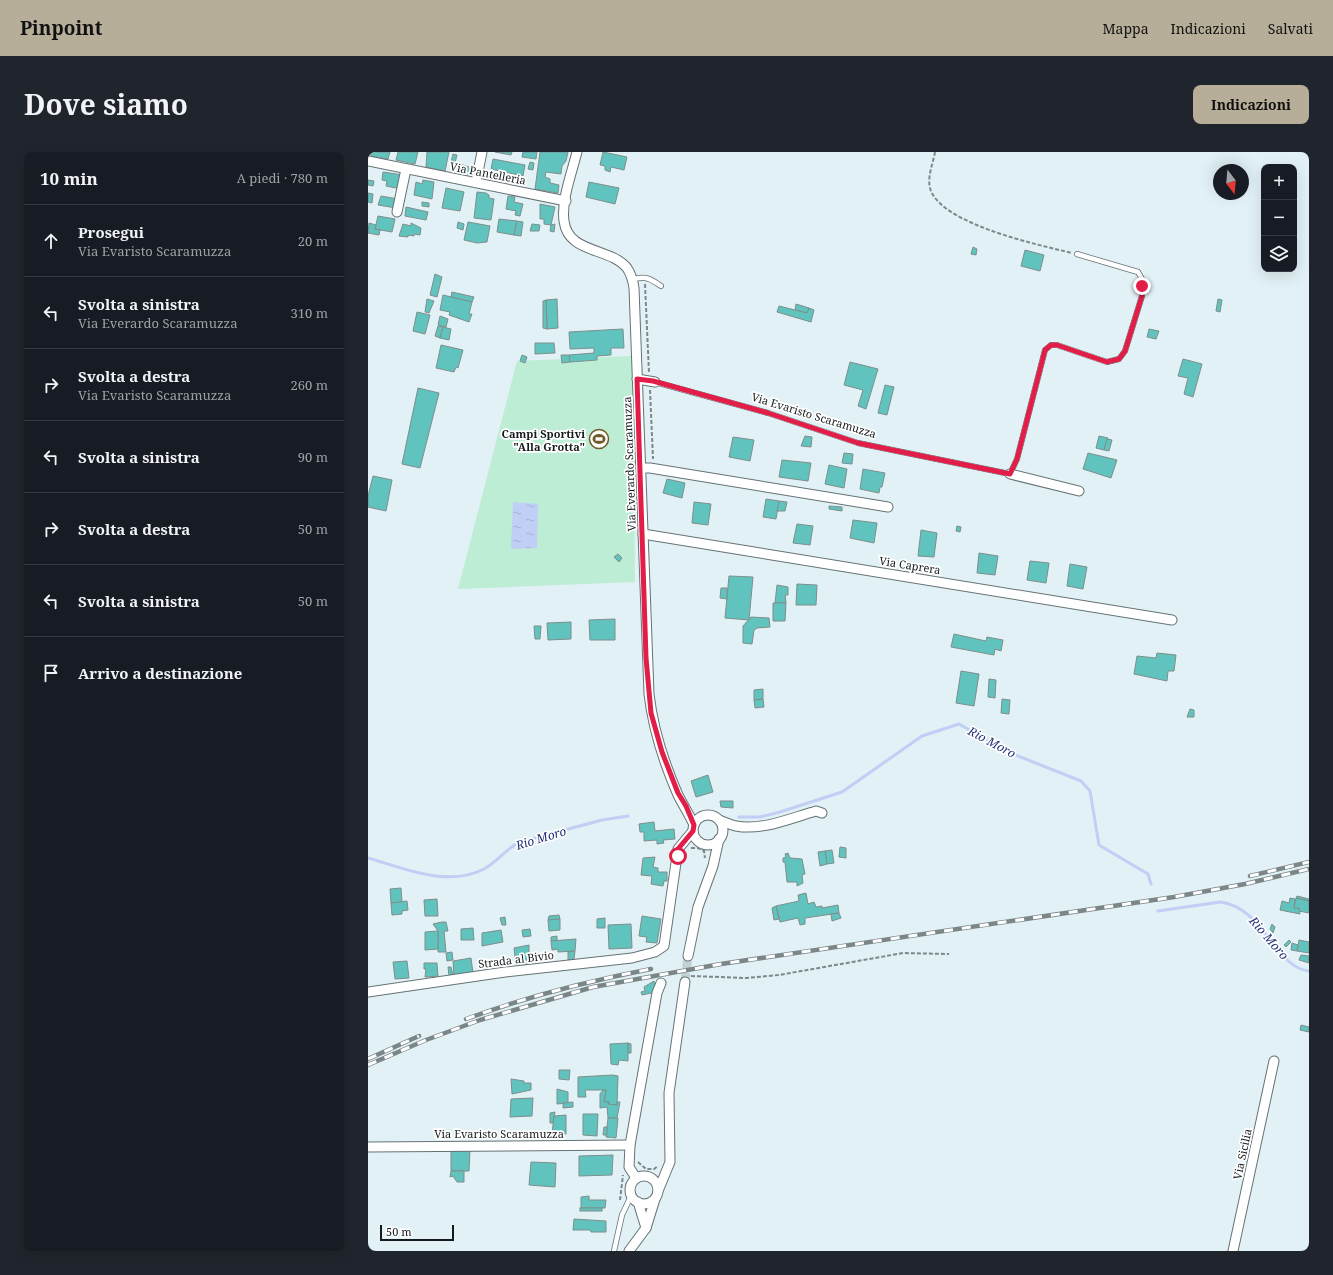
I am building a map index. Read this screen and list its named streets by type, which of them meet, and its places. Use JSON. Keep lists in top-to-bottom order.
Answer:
{
  "streets": {
    "street": [
      "Via Pantelleria",
      "Via Evaristo Scaramuzza",
      "Via Everardo Scaramuzza",
      "Via Caprera",
      "Strada al Bivio",
      "Via Sicilia"
    ]
  },
  "crossings": [
    ["Via Pantelleria", "Via Everardo Scaramuzza"],
    ["Via Evaristo Scaramuzza", "Via Everardo Scaramuzza"],
    ["Via Everardo Scaramuzza", "Via Caprera"]
  ],
  "water": ["Rio Moro"],
  "places": {
    "sports": ["Campi Sportivi \"Alla Grotta\""]
  },
  "scale_bar": "50 m",
  "north": "bottom",
  "page": {
    "header": "Pinpoint",
    "nav": ["Mappa", "Indicazioni", "Salvati"],
    "title": "Dove siamo",
    "buttons": "Indicazioni",
    "heading": ["10 min", "A piedi · 780 m"],
    "map_buttons": ["+", "−"],
    "list": [
      ["Prosegui", "Via Evaristo Scaramuzza", "20 m"],
      ["Svolta a sinistra", "Via Everardo Scaramuzza", "310 m"],
      ["Svolta a destra", "Via Evaristo Scaramuzza", "260 m"],
      ["Svolta a sinistra", "90 m"],
      ["Svolta a destra", "50 m"],
      ["Svolta a sinistra", "50 m"],
      "Arrivo a destinazione"
    ],
    "scale": "50 m"
  }
}
